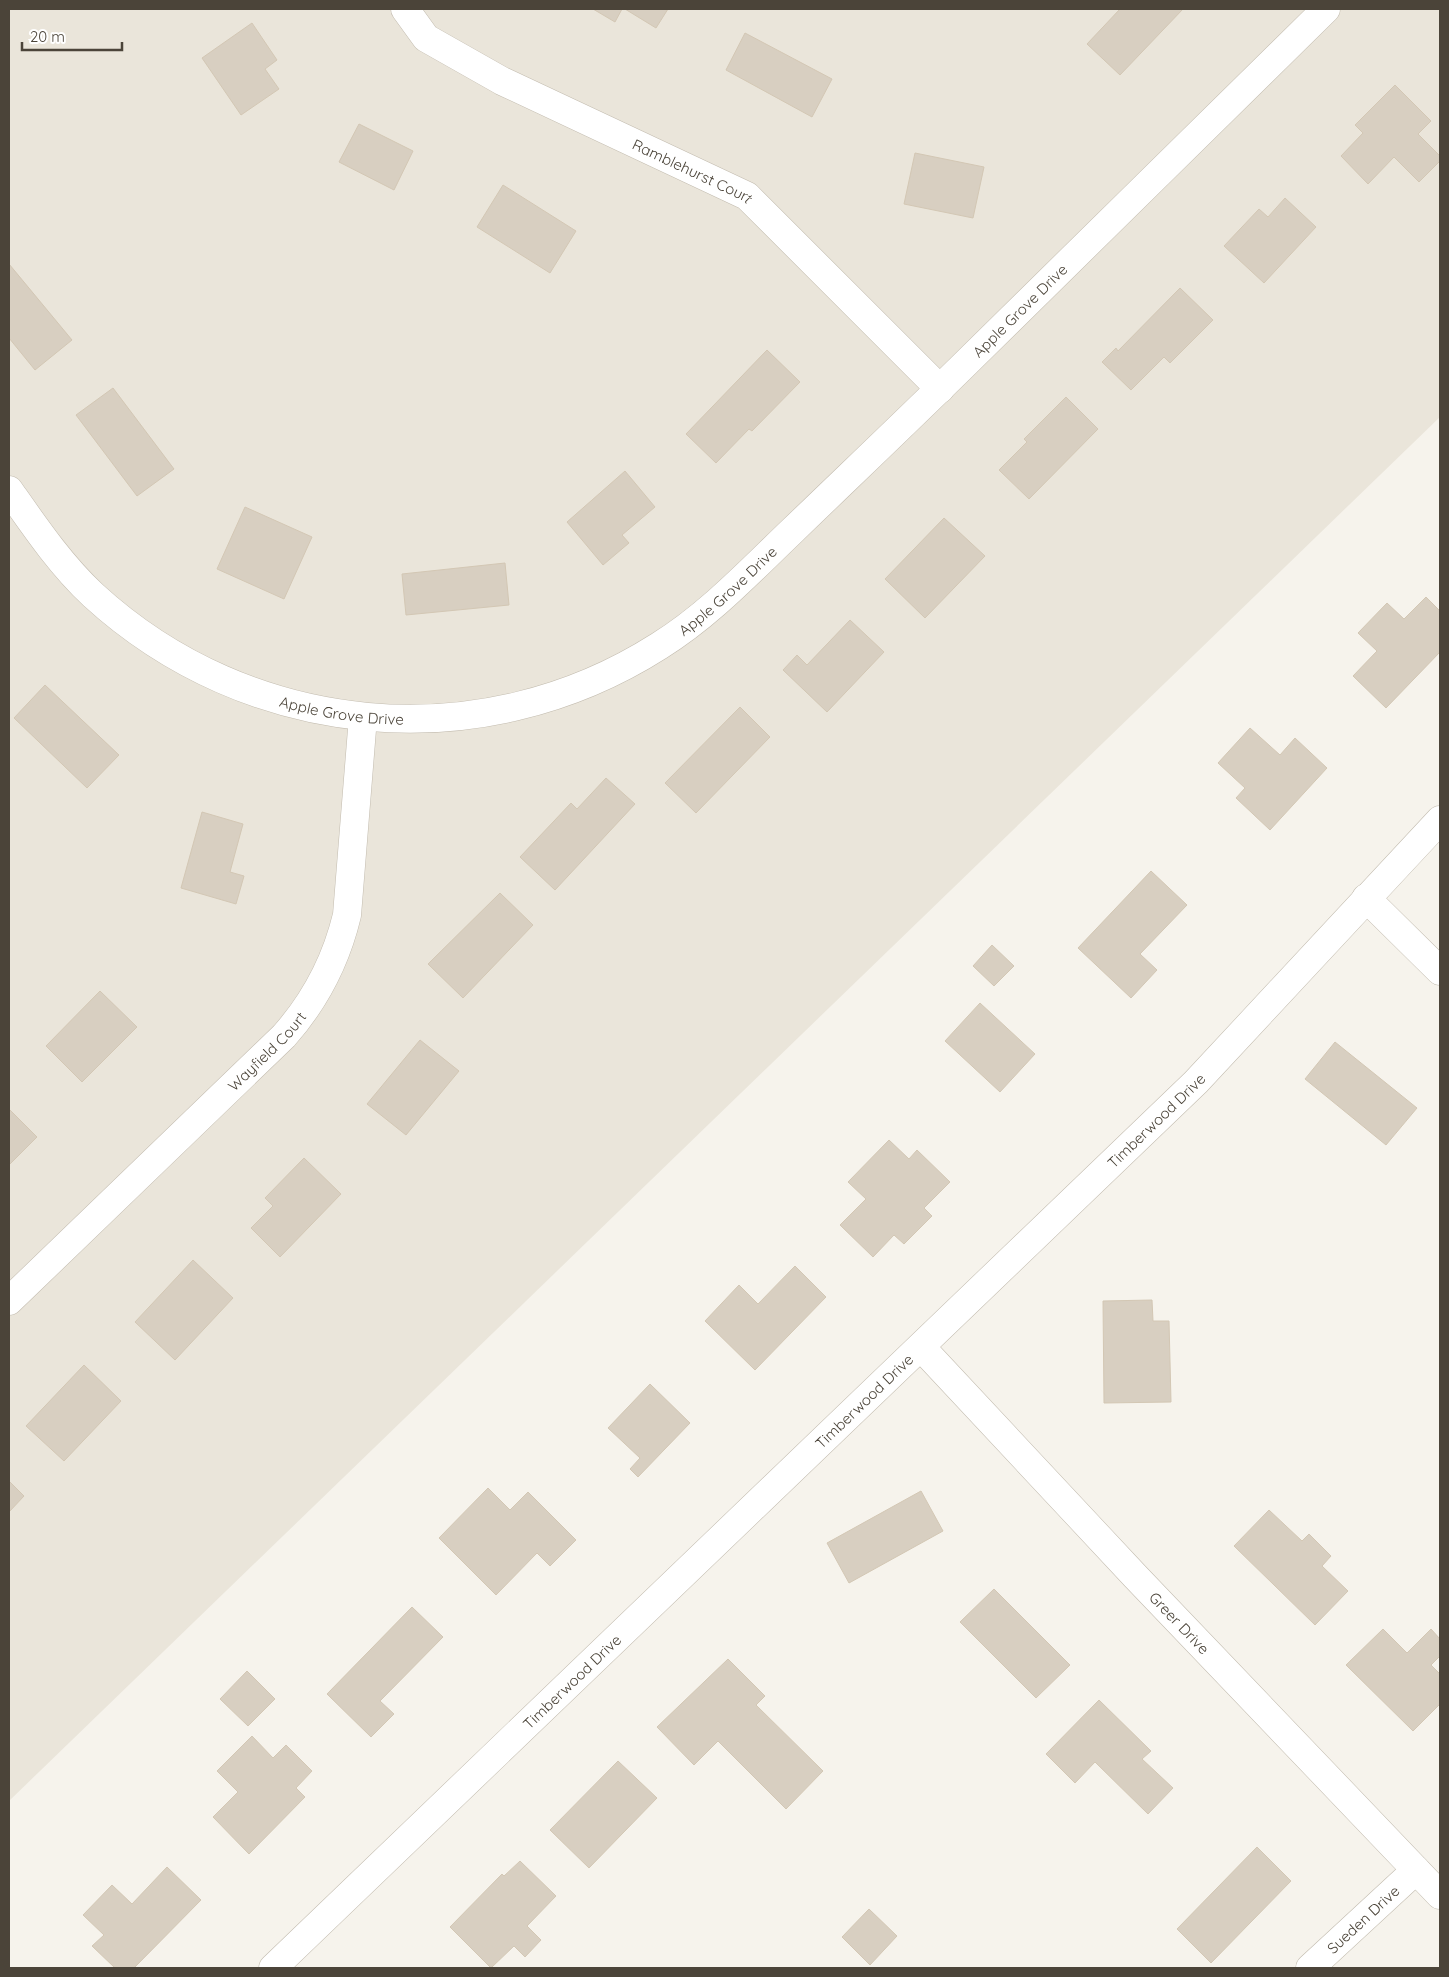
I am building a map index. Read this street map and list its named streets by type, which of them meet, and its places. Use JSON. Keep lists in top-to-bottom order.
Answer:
{
  "streets": {
    "street": [
      "Ramblehurst Court",
      "Apple Grove Drive",
      "Wayfield Court",
      "Timberwood Drive",
      "Greer Drive",
      "Sueden Drive"
    ]
  },
  "crossings": [
    ["Ramblehurst Court", "Apple Grove Drive"],
    ["Apple Grove Drive", "Wayfield Court"],
    ["Timberwood Drive", "Greer Drive"],
    ["Greer Drive", "Sueden Drive"]
  ],
  "scale_bar": "20 m"
}
